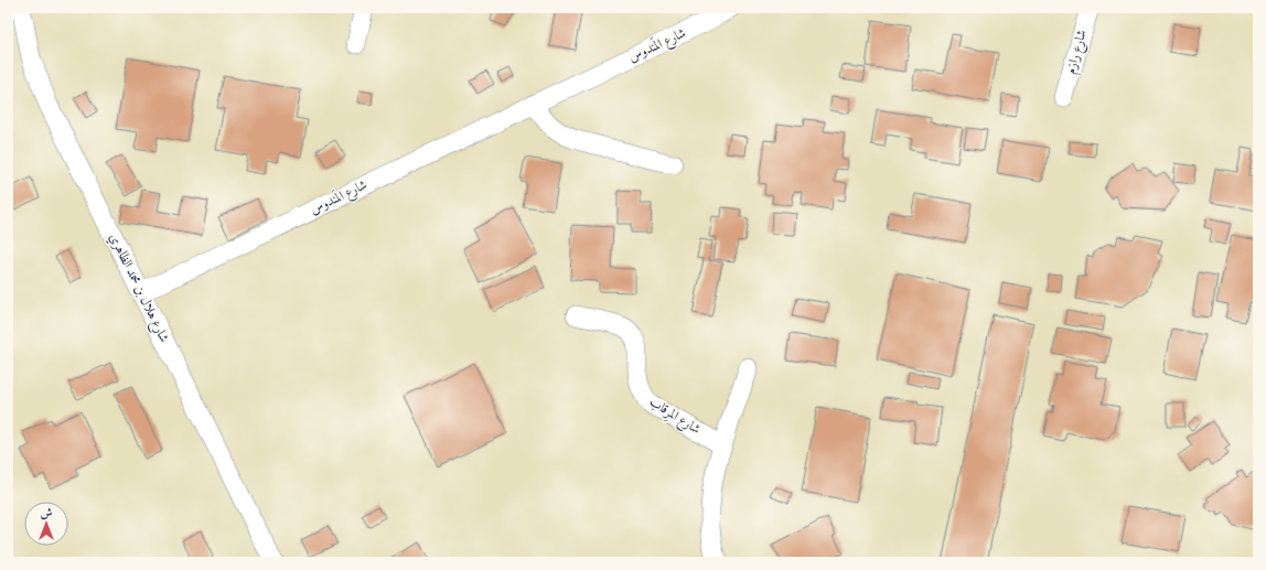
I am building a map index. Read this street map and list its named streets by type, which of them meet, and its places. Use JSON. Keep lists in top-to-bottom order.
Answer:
{
  "streets": {
    "street": [
      "شارع المَندوس",
      "شارع رازم",
      "شارع هلال بن محمد الظاهري",
      "شارع المِرقاب"
    ]
  },
  "crossings": [
    ["شارع المَندوس", "شارع هلال بن محمد الظاهري"]
  ],
  "north": "top"
}
